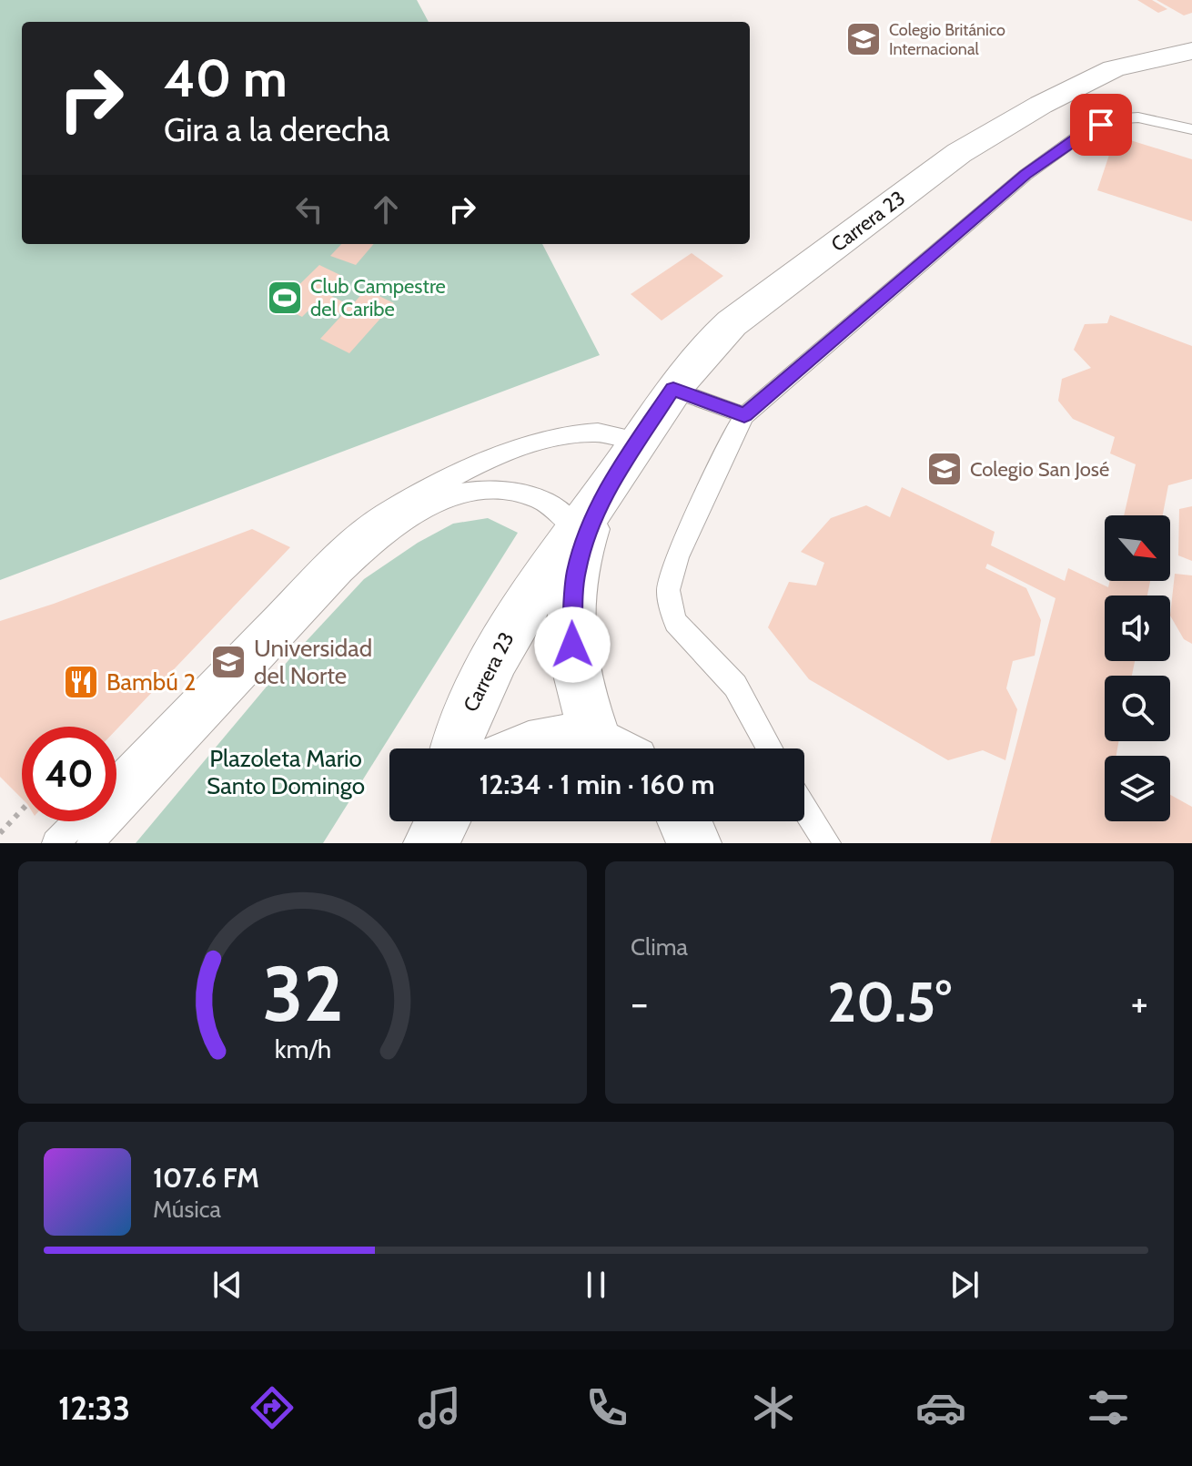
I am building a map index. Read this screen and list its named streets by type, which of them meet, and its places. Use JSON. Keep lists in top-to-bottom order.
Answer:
{
  "streets": {
    "street": ["Carrera 23"]
  },
  "parks": ["Plazoleta Mario Santo Domingo"],
  "places": {
    "school or university": ["Colegio Británico Internacional", "Colegio San José", "Universidad del Norte"],
    "sports": ["Club Campestre del Caribe"],
    "restaurant": ["Bambú 2"]
  },
  "north": "bottom right",
  "page": {
    "turn": ["40 m", "Gira a la derecha"],
    "limit": "40",
    "trip": "12:34 · 1 min · 160 m",
    "tile": "Clima",
    "heat": ["−", "20.5°", "+"],
    "song": ["107.6 FM", "Música"],
    "tabs": "12:33",
    "gauge": ["32", "km/h"]
  }
}
